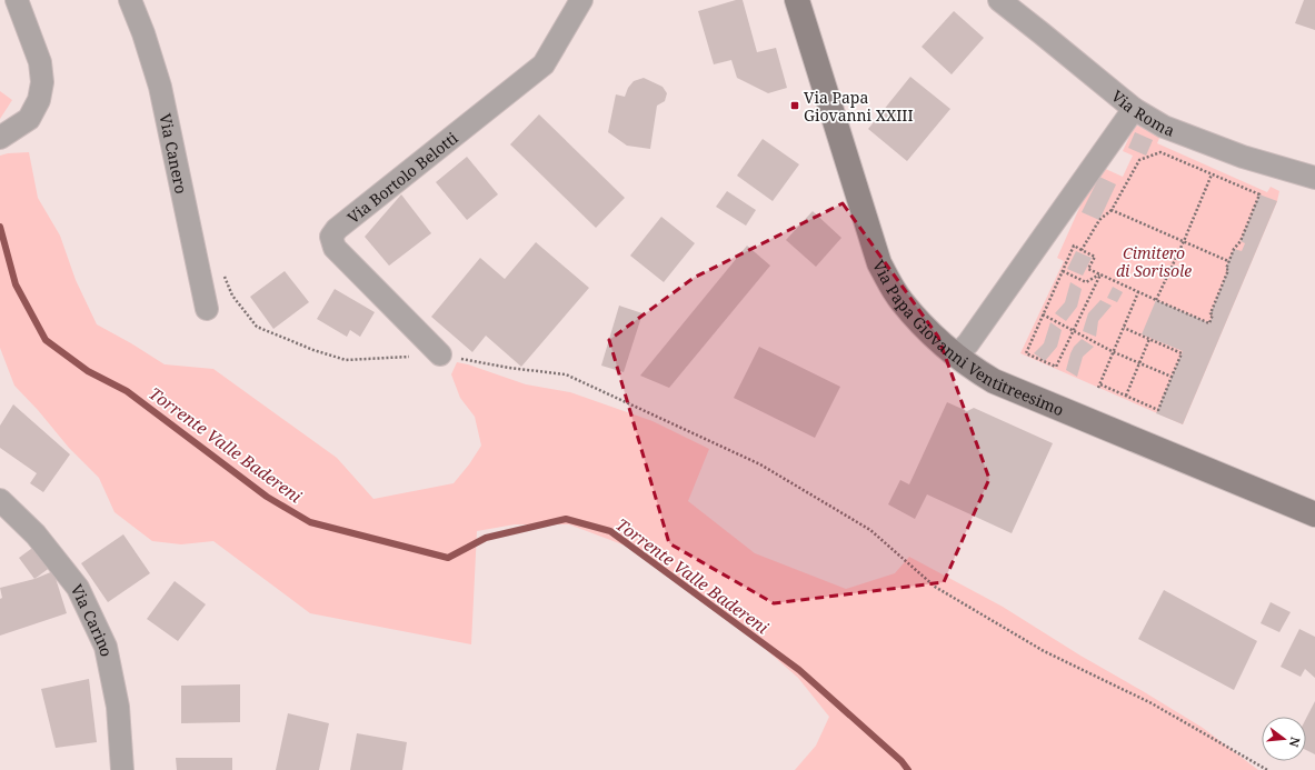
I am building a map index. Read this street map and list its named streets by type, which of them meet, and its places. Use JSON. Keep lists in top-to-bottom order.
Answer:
{
  "streets": {
    "street": [
      "Via Roma",
      "Via Canero",
      "Via Bortolo Belotti",
      "Via Papa Giovanni Ventitreesimo",
      "Via Carino"
    ]
  },
  "water": ["Torrente Valle Badereni"],
  "parks": ["Cimitero di Sorisole"],
  "places": {
    "transit": ["Via Papa Giovanni XXIII"]
  },
  "north": "right"
}
